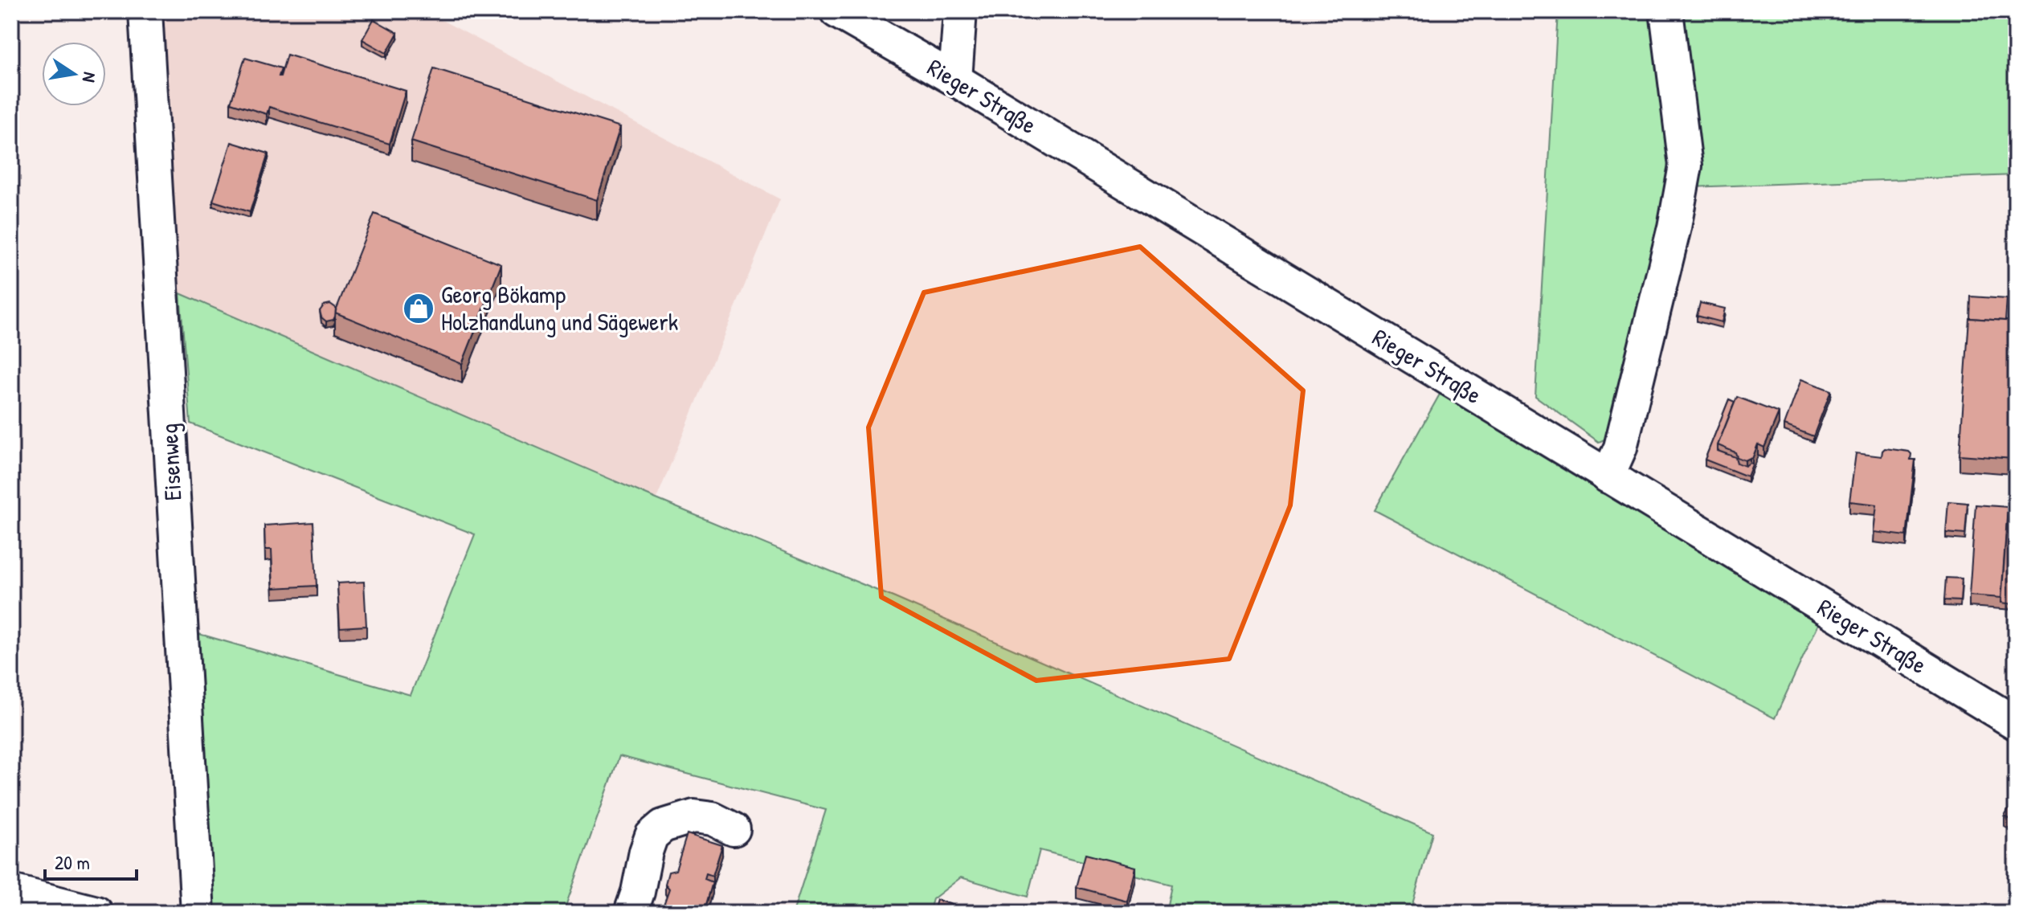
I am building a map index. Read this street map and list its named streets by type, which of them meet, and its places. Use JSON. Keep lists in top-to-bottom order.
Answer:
{
  "streets": {
    "street": ["Rieger Straße", "Eisenweg"]
  },
  "places": {
    "shop": ["Georg Bökamp Holzhandlung und Sägewerk"]
  },
  "scale_bar": "20 m",
  "north": "right"
}
